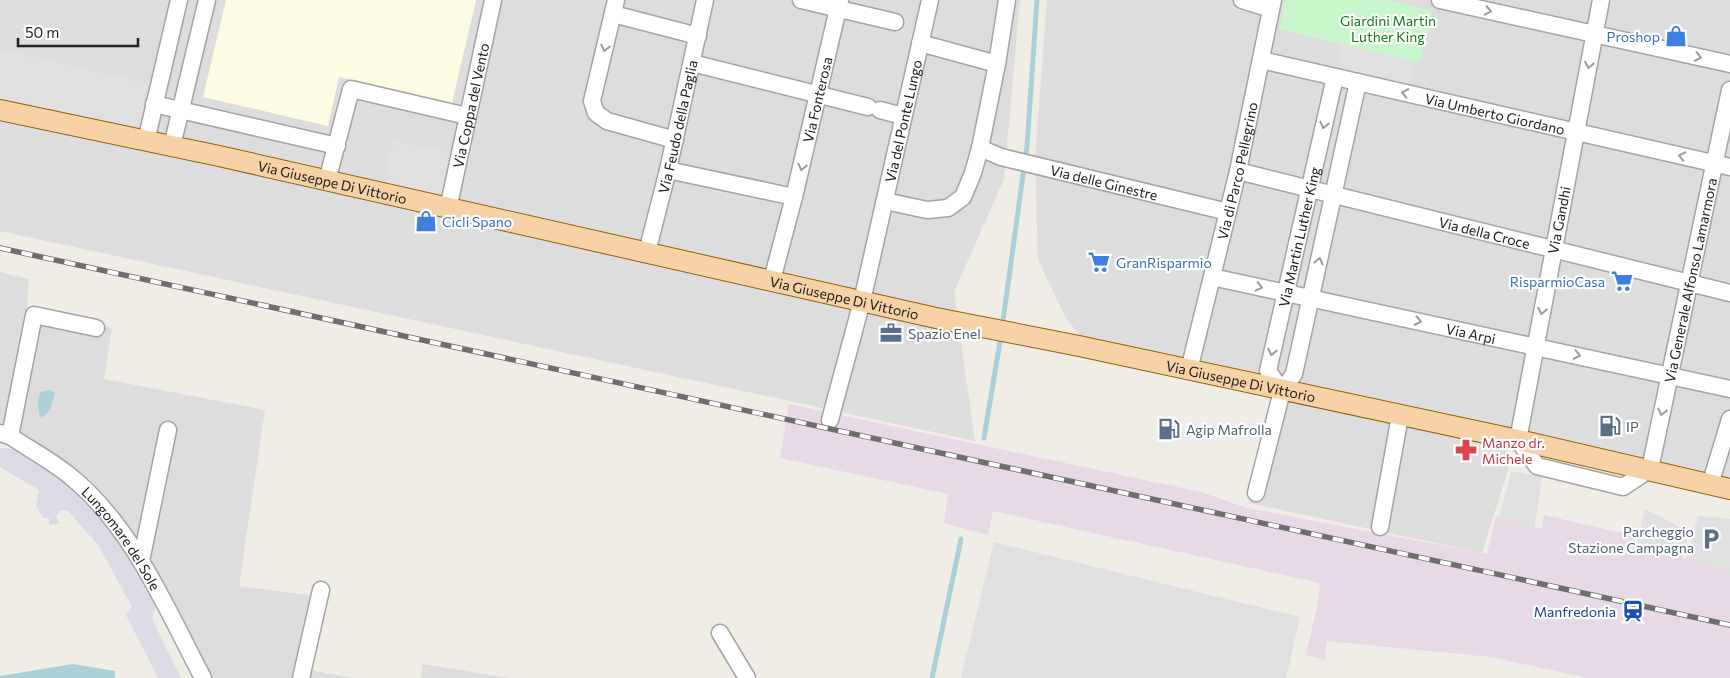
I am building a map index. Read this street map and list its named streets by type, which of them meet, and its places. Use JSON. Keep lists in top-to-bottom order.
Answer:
{
  "streets": {
    "main road": ["Via Giuseppe Di Vittorio"],
    "street": [
      "Via Fonterosa",
      "Via Coppa del Vento",
      "Via Umberto Giordano",
      "Via del Ponte Lungo",
      "Via Feudo della Paglia",
      "Via di Parco Pellegrino",
      "Via delle Ginestre",
      "Via Gandhi",
      "Via della Croce",
      "Via Martin Luther King",
      "Via Generale Alfonso Lamarmora",
      "Via Arpi",
      "Lungomare del Sole"
    ]
  },
  "crossings": [
    ["Via Fonterosa", "Via Giuseppe Di Vittorio"],
    ["Via Coppa del Vento", "Via Giuseppe Di Vittorio"],
    ["Via Umberto Giordano", "Via di Parco Pellegrino"],
    ["Via Umberto Giordano", "Via Gandhi"],
    ["Via Umberto Giordano", "Via Martin Luther King"],
    ["Via Umberto Giordano", "Via Generale Alfonso Lamarmora"],
    ["Via del Ponte Lungo", "Via Giuseppe Di Vittorio"],
    ["Via del Ponte Lungo", "Via delle Ginestre"],
    ["Via Feudo della Paglia", "Via Giuseppe Di Vittorio"],
    ["Via di Parco Pellegrino", "Via Giuseppe Di Vittorio"],
    ["Via di Parco Pellegrino", "Via delle Ginestre"],
    ["Via di Parco Pellegrino", "Via della Croce"],
    ["Via di Parco Pellegrino", "Via Arpi"],
    ["Via Giuseppe Di Vittorio", "Via Gandhi"],
    ["Via Giuseppe Di Vittorio", "Via Martin Luther King"],
    ["Via Giuseppe Di Vittorio", "Via Generale Alfonso Lamarmora"],
    ["Via Gandhi", "Via della Croce"],
    ["Via Gandhi", "Via Arpi"],
    ["Via della Croce", "Via Martin Luther King"],
    ["Via della Croce", "Via Generale Alfonso Lamarmora"],
    ["Via Martin Luther King", "Via Arpi"],
    ["Via Generale Alfonso Lamarmora", "Via Arpi"]
  ],
  "one_way": ["Via Fonterosa", "Via Gandhi", "Via Arpi"],
  "parks": ["Giardini Martin Luther King"],
  "places": {
    "shop": ["Proshop", "Cicli Spano"],
    "supermarket": ["GranRisparmio", "RisparmioCasa"],
    "office": ["Spazio Enel"],
    "fuel station": ["IP", "Agip Mafrolla"],
    "pharmacy": ["Manzo dr. Michele"],
    "parking": ["Parcheggio Stazione Campagna"],
    "station": ["Manfredonia"]
  },
  "scale_bar": "50 m"
}
